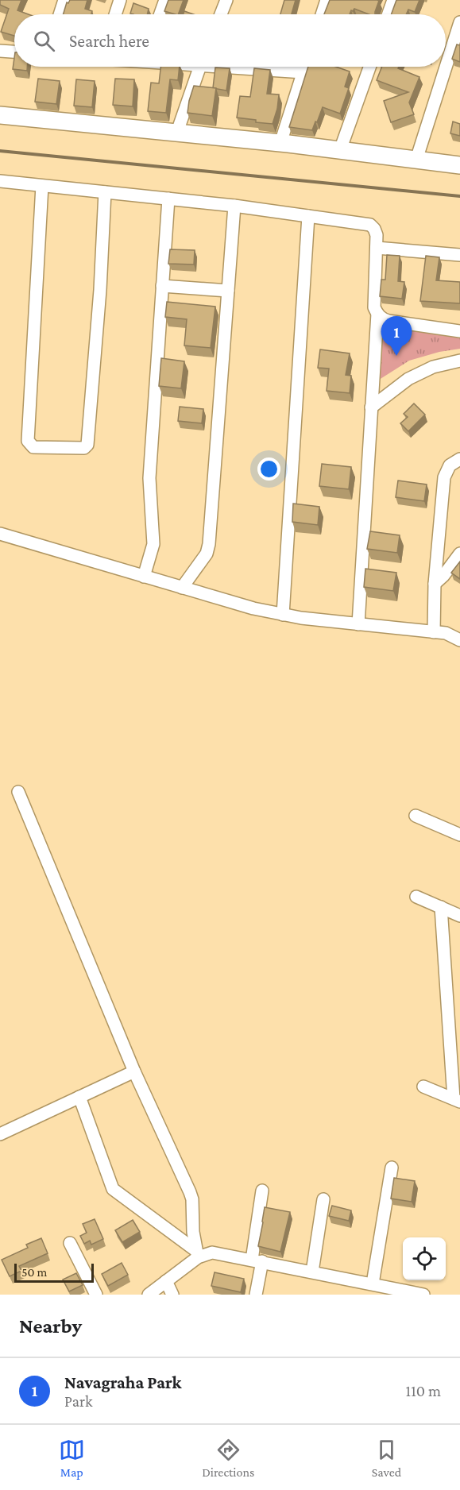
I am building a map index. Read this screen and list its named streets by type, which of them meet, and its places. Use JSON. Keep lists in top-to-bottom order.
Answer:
{
  "scale_bar": "50 m",
  "page": {
    "search": "Search here",
    "pins": "1",
    "scale": "50 m",
    "heading": "Nearby",
    "list": [
      {
        "mark": "1",
        "name": "Navagraha Park",
        "note": "Park",
        "value": "110 m"
      }
    ],
    "nav": ["Map", "Directions", "Saved"]
  }
}
